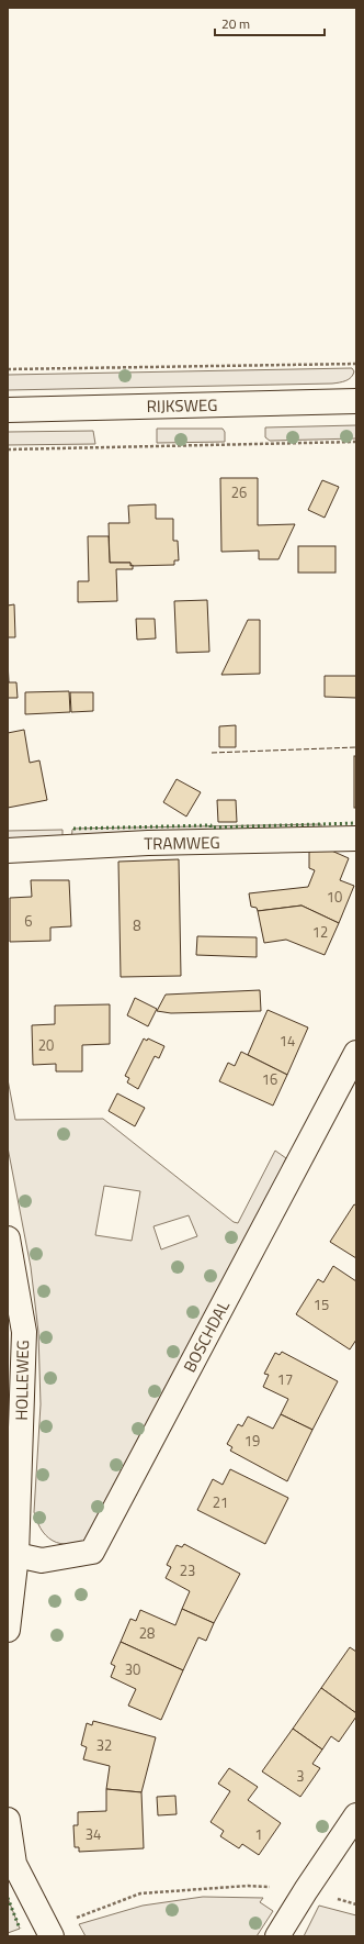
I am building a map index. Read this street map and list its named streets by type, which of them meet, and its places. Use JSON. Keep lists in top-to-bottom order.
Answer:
{
  "streets": {
    "street": [
      "RIJKSWEG",
      "TRAMWEG",
      "BOSCHDAL",
      "HOLLEWEG"
    ]
  },
  "crossings": [
    ["BOSCHDAL", "HOLLEWEG"]
  ],
  "house_numbers": [
    "26",
    "10",
    "6",
    "8",
    "12",
    "14",
    "20",
    "16",
    "15",
    "17",
    "19",
    "21",
    "23",
    "28",
    "30",
    "32",
    "3",
    "34",
    "1"
  ],
  "scale_bar": "20 m"
}
